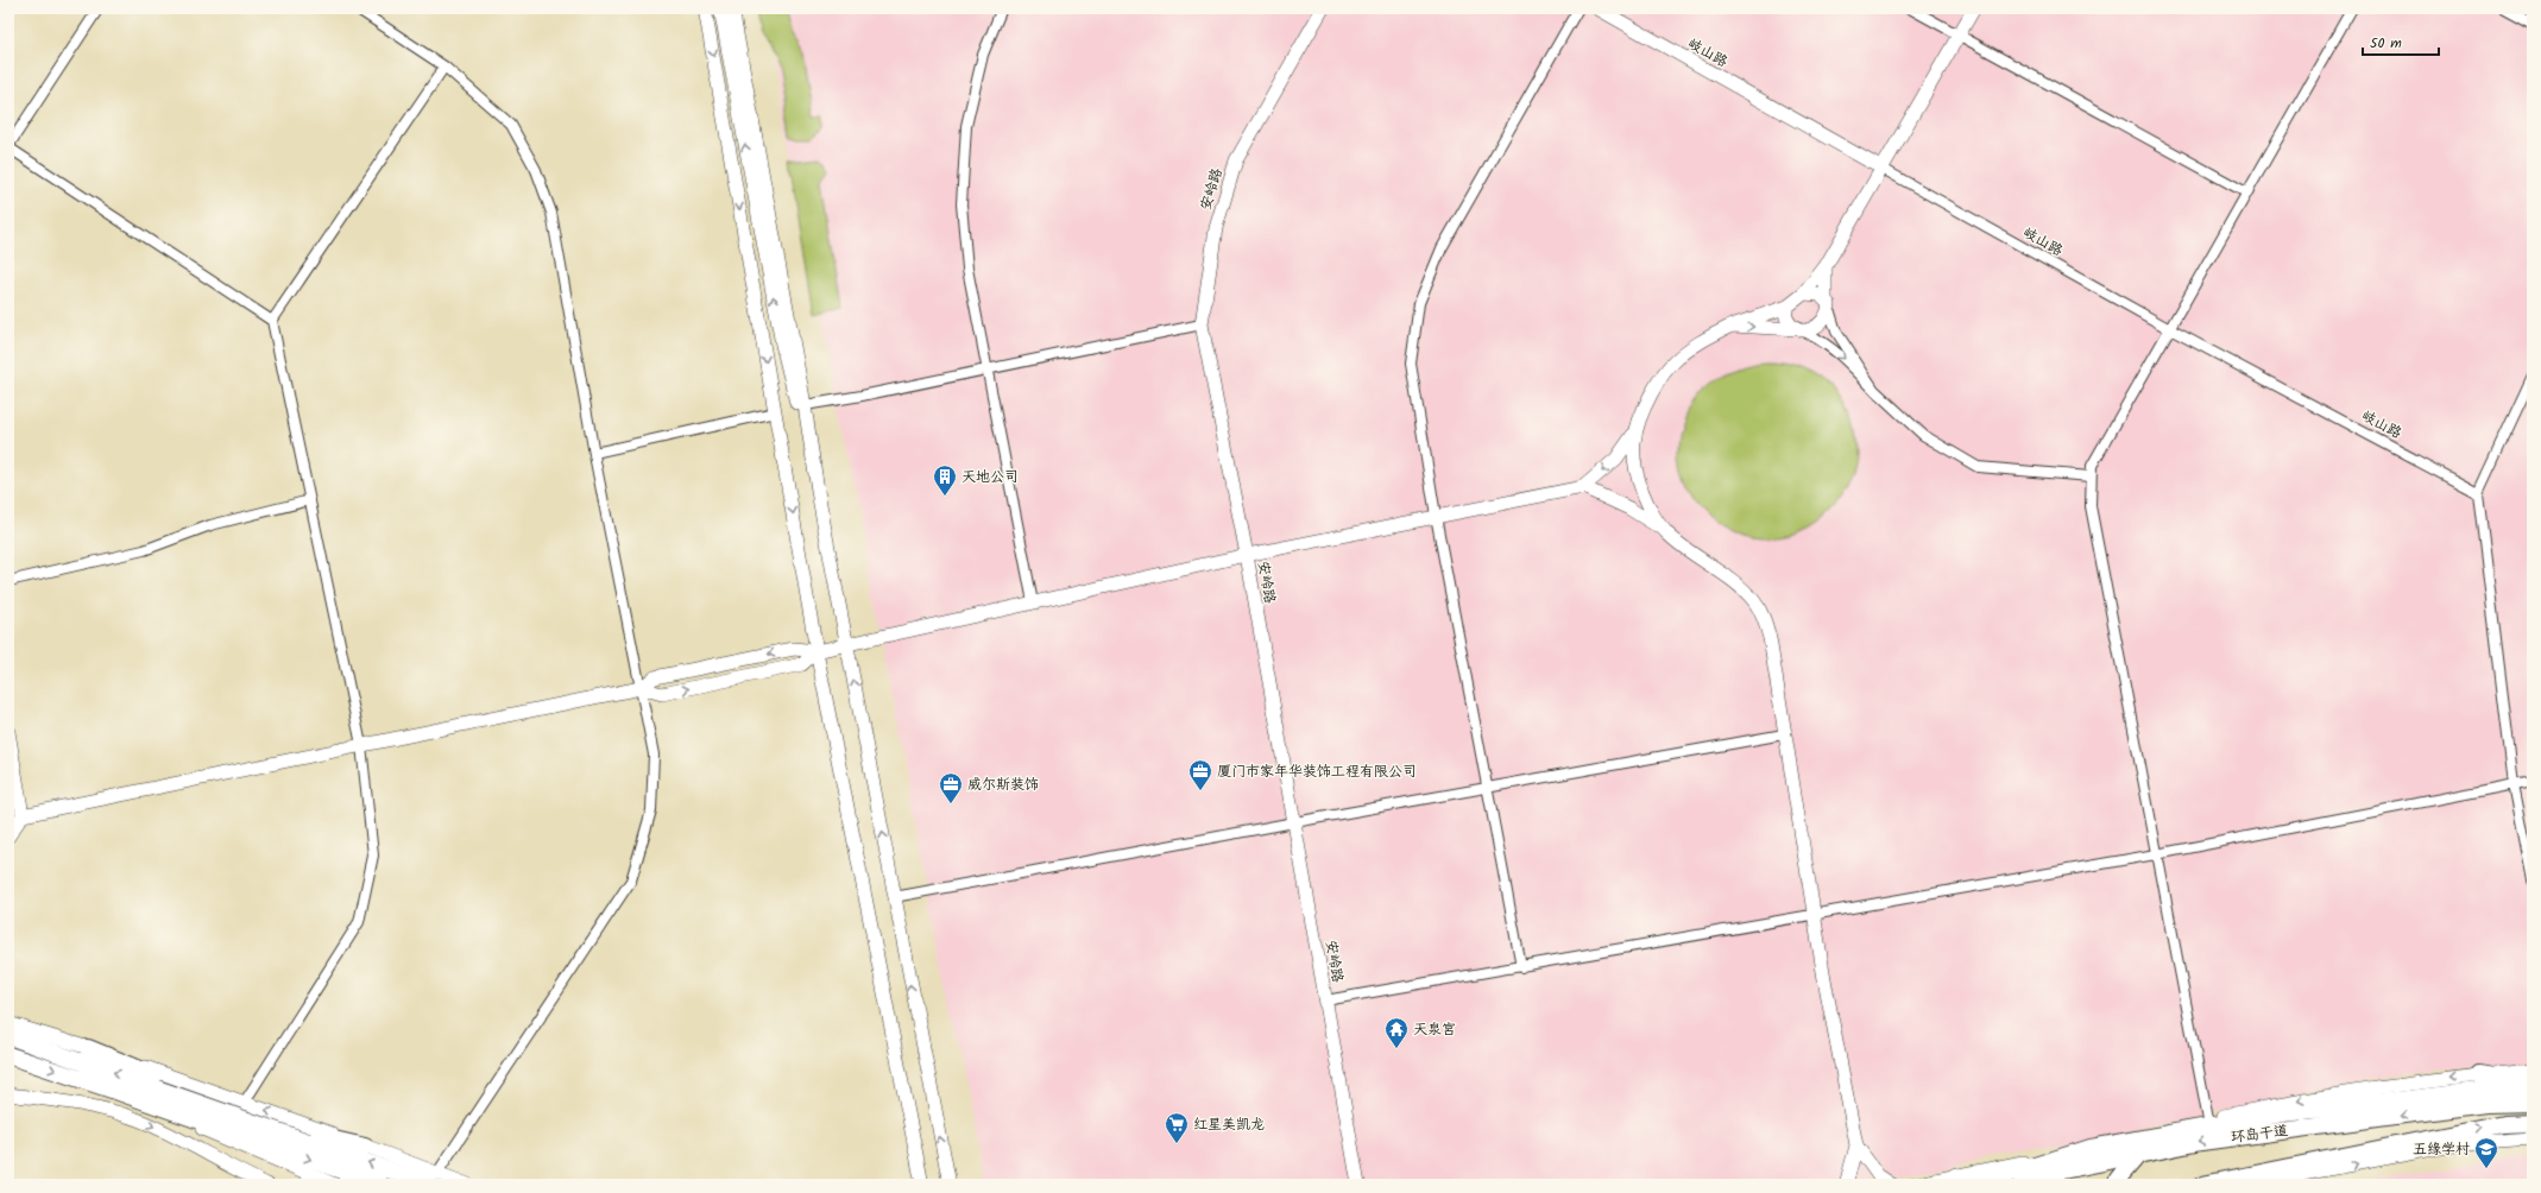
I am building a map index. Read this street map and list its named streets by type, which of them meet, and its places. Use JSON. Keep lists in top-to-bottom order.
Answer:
{
  "streets": {
    "highway": ["环岛干道"],
    "main road": ["岐山路", "安岭路"]
  },
  "places": {
    "building": ["天地公司"],
    "office": ["厦门市家年华装饰工程有限公司", "威尔斯装饰"],
    "temple": ["天泉宫"],
    "supermarket": ["红星美凯龙"],
    "school or university": ["五缘学村"]
  },
  "scale_bar": "50 m"
}
